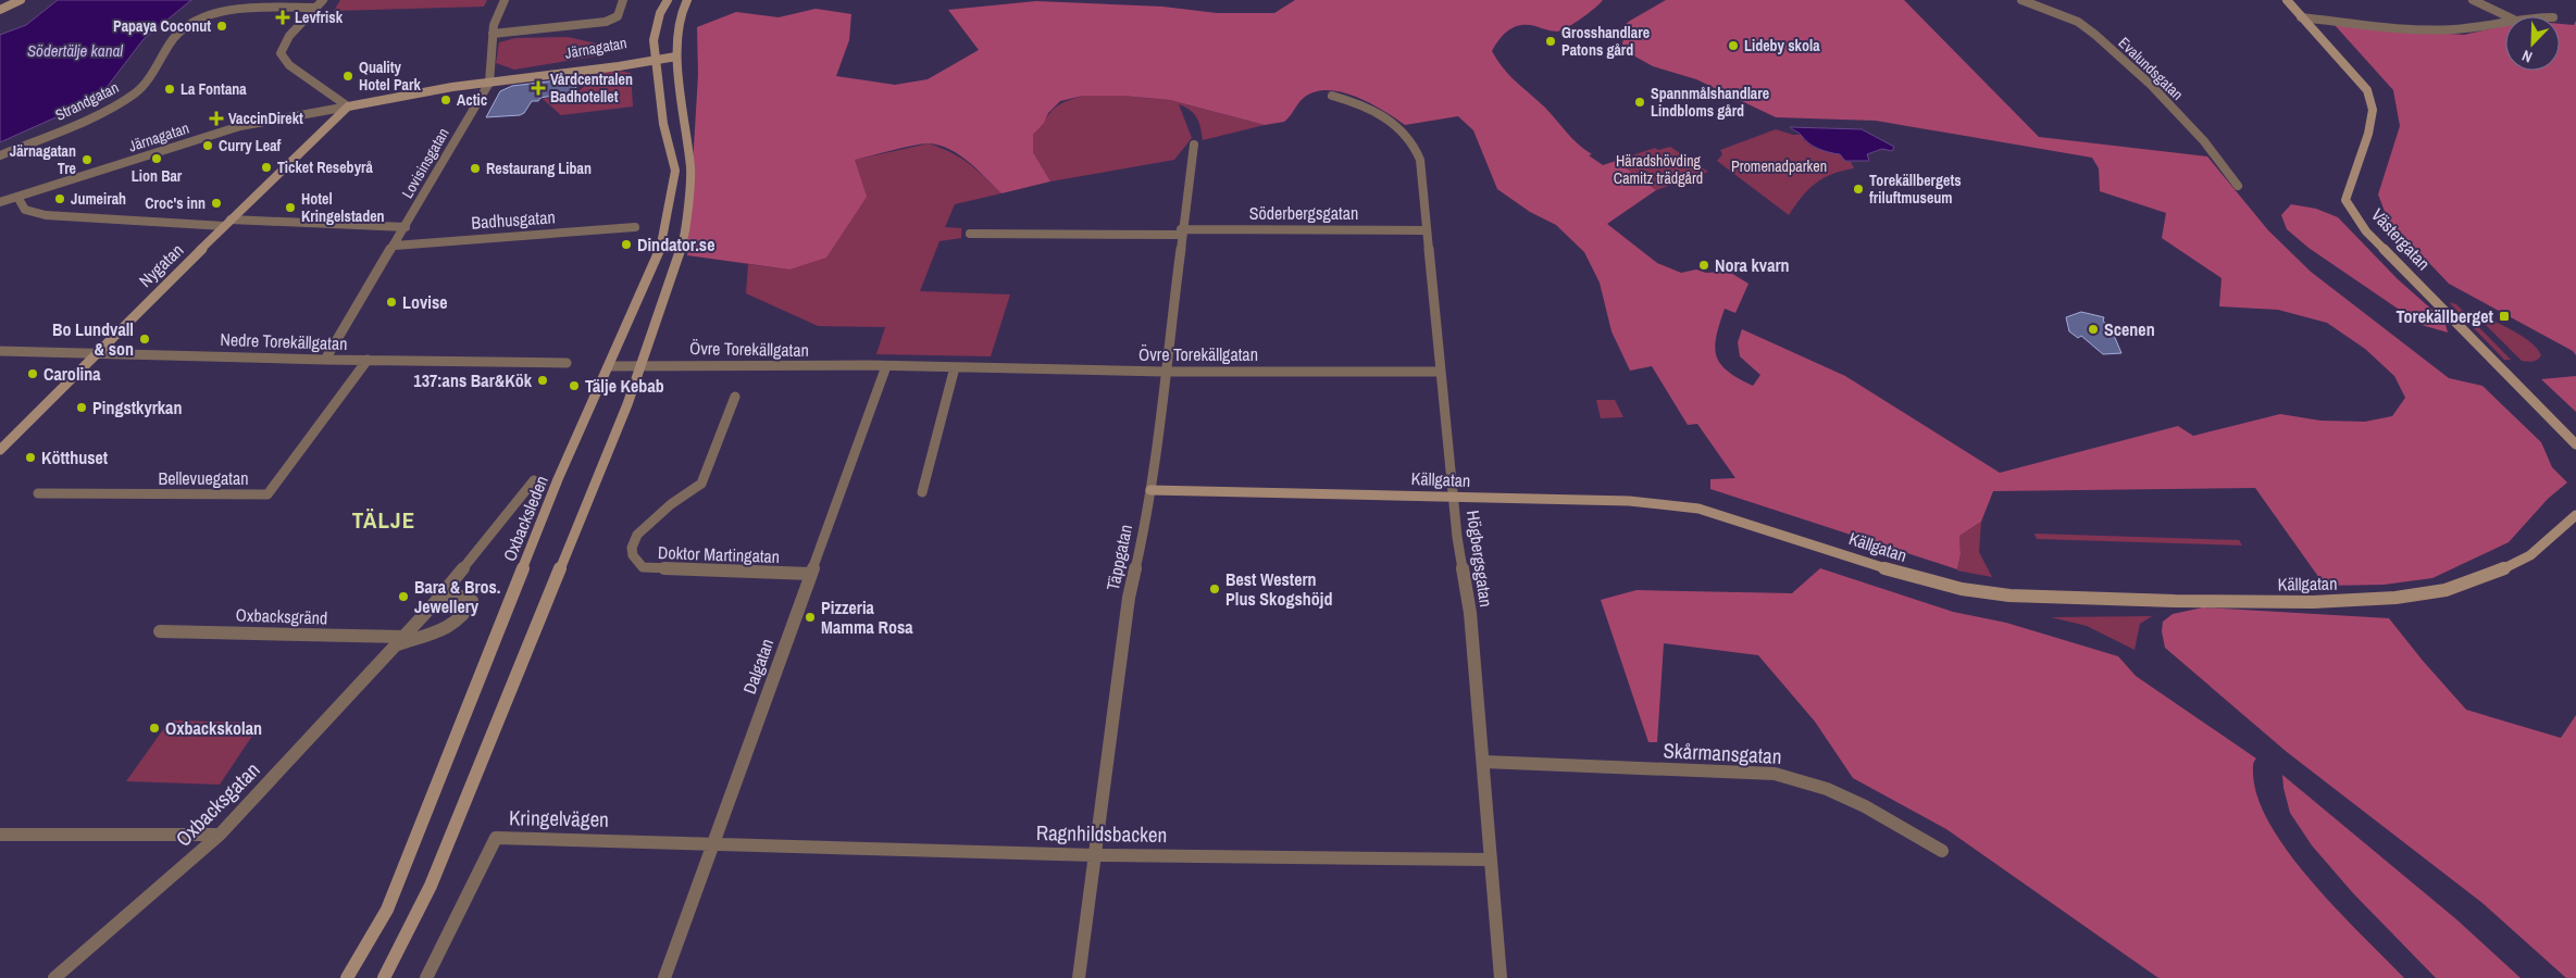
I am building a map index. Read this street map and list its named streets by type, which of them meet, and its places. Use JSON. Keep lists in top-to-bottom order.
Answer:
{
  "streets": {
    "street": [
      "Järnagatan",
      "Evalundsgatan",
      "Strandgatan",
      "Lovisinsgatan",
      "Söderbergsgatan",
      "Badhusgatan",
      "Västergatan",
      "Nygatan",
      "Nedre Torekällgatan",
      "Övre Torekällgatan",
      "Bellevuegatan",
      "Källgatan",
      "Oxbacksleden",
      "Doktor Martingatan",
      "Täppgatan",
      "Högbergsgatan",
      "Oxbacksgränd",
      "Dalgatan",
      "Skårmansgatan",
      "Oxbacksgatan",
      "Kringelvägen",
      "Ragnhildsbacken"
    ]
  },
  "crossings": [
    ["Järnagatan", "Lovisinsgatan"],
    ["Järnagatan", "Nygatan"],
    ["Järnagatan", "Oxbacksleden"],
    ["Lovisinsgatan", "Badhusgatan"],
    ["Lovisinsgatan", "Nedre Torekällgatan"],
    ["Söderbergsgatan", "Täppgatan"],
    ["Söderbergsgatan", "Högbergsgatan"],
    ["Nygatan", "Nedre Torekällgatan"],
    ["Nedre Torekällgatan", "Bellevuegatan"],
    ["Övre Torekällgatan", "Oxbacksleden"],
    ["Övre Torekällgatan", "Täppgatan"],
    ["Övre Torekällgatan", "Högbergsgatan"],
    ["Övre Torekällgatan", "Dalgatan"],
    ["Källgatan", "Täppgatan"],
    ["Källgatan", "Högbergsgatan"],
    ["Doktor Martingatan", "Dalgatan"],
    ["Täppgatan", "Ragnhildsbacken"],
    ["Högbergsgatan", "Skårmansgatan"],
    ["Högbergsgatan", "Ragnhildsbacken"],
    ["Oxbacksgränd", "Oxbacksgatan"],
    ["Dalgatan", "Kringelvägen"],
    ["Dalgatan", "Ragnhildsbacken"],
    ["Kringelvägen", "Ragnhildsbacken"]
  ],
  "districts": ["TÄLJE"],
  "water": ["Södertälje kanal"],
  "parks": ["Häradshövding Camitz trädgård", "Promenadparken"],
  "places": {
    "health": ["Levfrisk", "Vårdcentralen Badhotellet", "VaccinDirekt"],
    "other": [
      "Papaya Coconut",
      "Grosshandlare Patons gård",
      "Lideby skola",
      "Quality Hotel Park",
      "La Fontana",
      "Actic",
      "Spannmålshandlare Lindbloms gård",
      "Curry Leaf",
      "Lion Bar",
      "Järnagatan Tre",
      "Ticket Resebyrå",
      "Restaurang Liban",
      "Torekällbergets friluftmuseum",
      "Jumeirah",
      "Croc's inn",
      "Hotel Kringelstaden",
      "Dindator.se",
      "Nora kvarn",
      "Lovise",
      "Scenen",
      "Bo Lundvall & son",
      "Carolina",
      "137:ans Bar&Kök",
      "Tälje Kebab",
      "Pingstkyrkan",
      "Kötthuset",
      "Best Western Plus Skogshöjd",
      "Bara & Bros. Jewellery",
      "Pizzeria Mamma Rosa",
      "Oxbackskolan"
    ],
    "transit": ["Torekällberget"]
  },
  "north": "bottom left"
}
